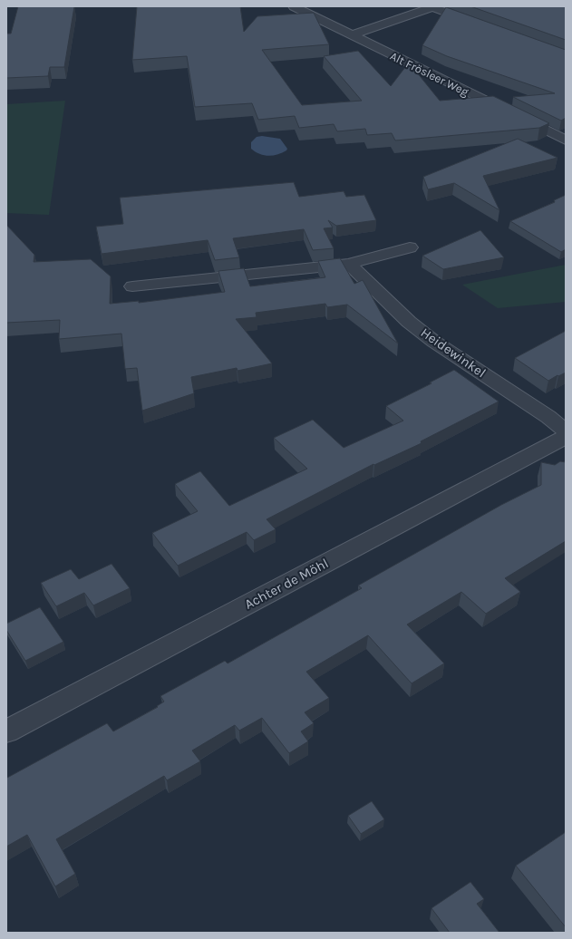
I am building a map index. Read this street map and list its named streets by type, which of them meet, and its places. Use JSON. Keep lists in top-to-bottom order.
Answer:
{
  "streets": {
    "street": ["Alt Frösleer Weg", "Heidewinkel", "Achter de Möhl"]
  }
}
